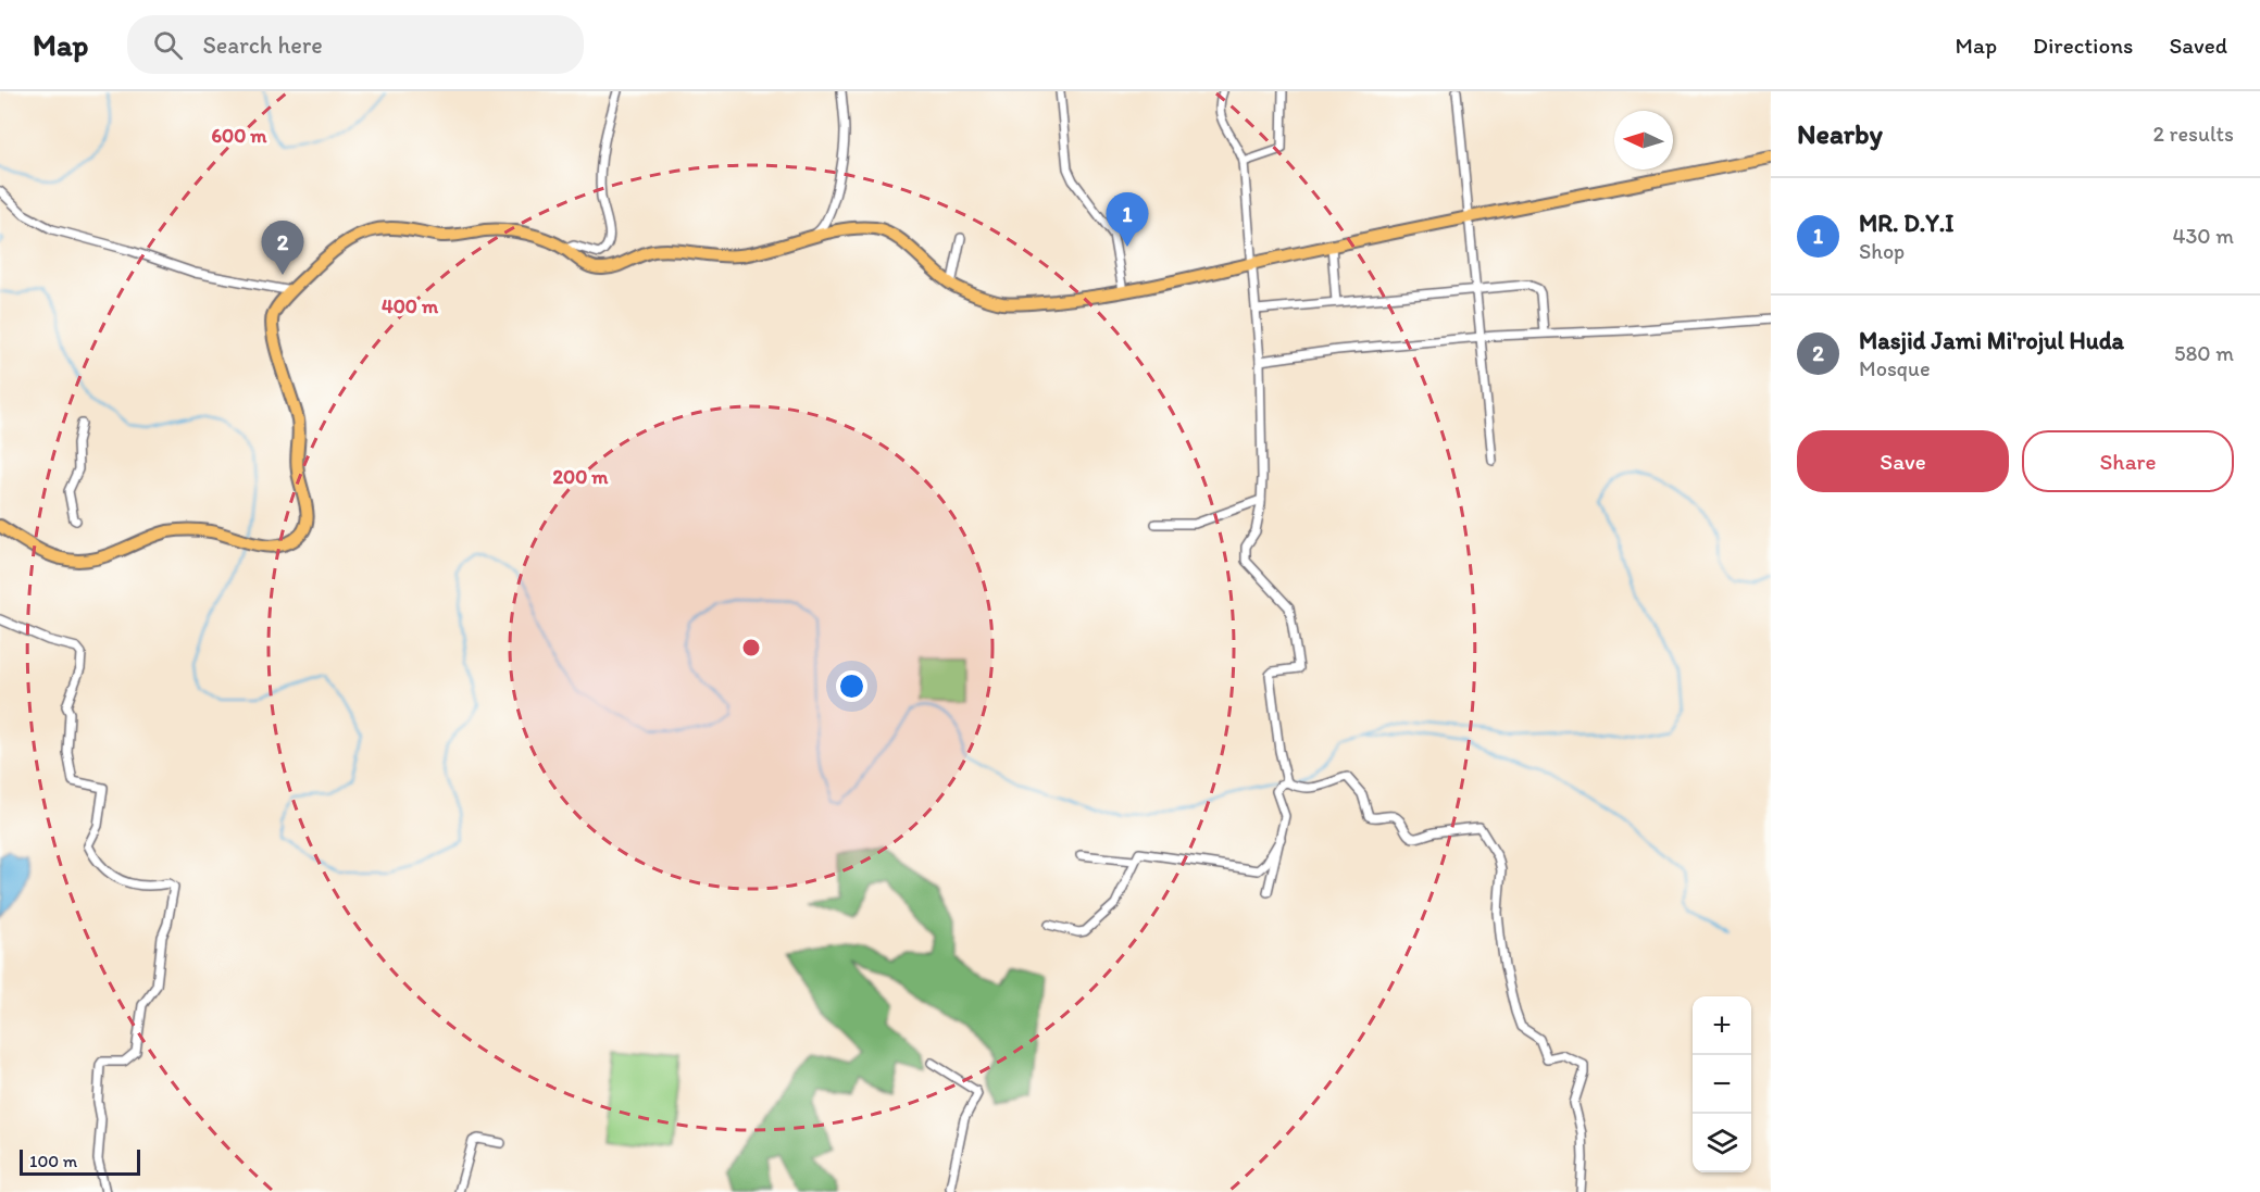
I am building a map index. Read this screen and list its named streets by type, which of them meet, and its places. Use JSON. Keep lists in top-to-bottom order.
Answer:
{
  "scale_bar": "100 m",
  "north": "left",
  "page": {
    "header": "Map",
    "search": "Search here",
    "nav": ["Map", "Directions", "Saved"],
    "heading": ["Nearby", "2 results"],
    "list": [
      {
        "mark": "1",
        "name": "MR. D.Y.I",
        "note": "Shop",
        "value": "430 m"
      },
      {
        "mark": "2",
        "name": "Masjid Jami Mi'rojul Huda",
        "note": "Mosque",
        "value": "580 m"
      }
    ],
    "pins": ["1", "2"],
    "buttons": ["Save", "Share"],
    "map_buttons": ["+", "−"],
    "scale": "100 m"
  },
  "rings": ["600 m", "400 m", "200 m"]
}
